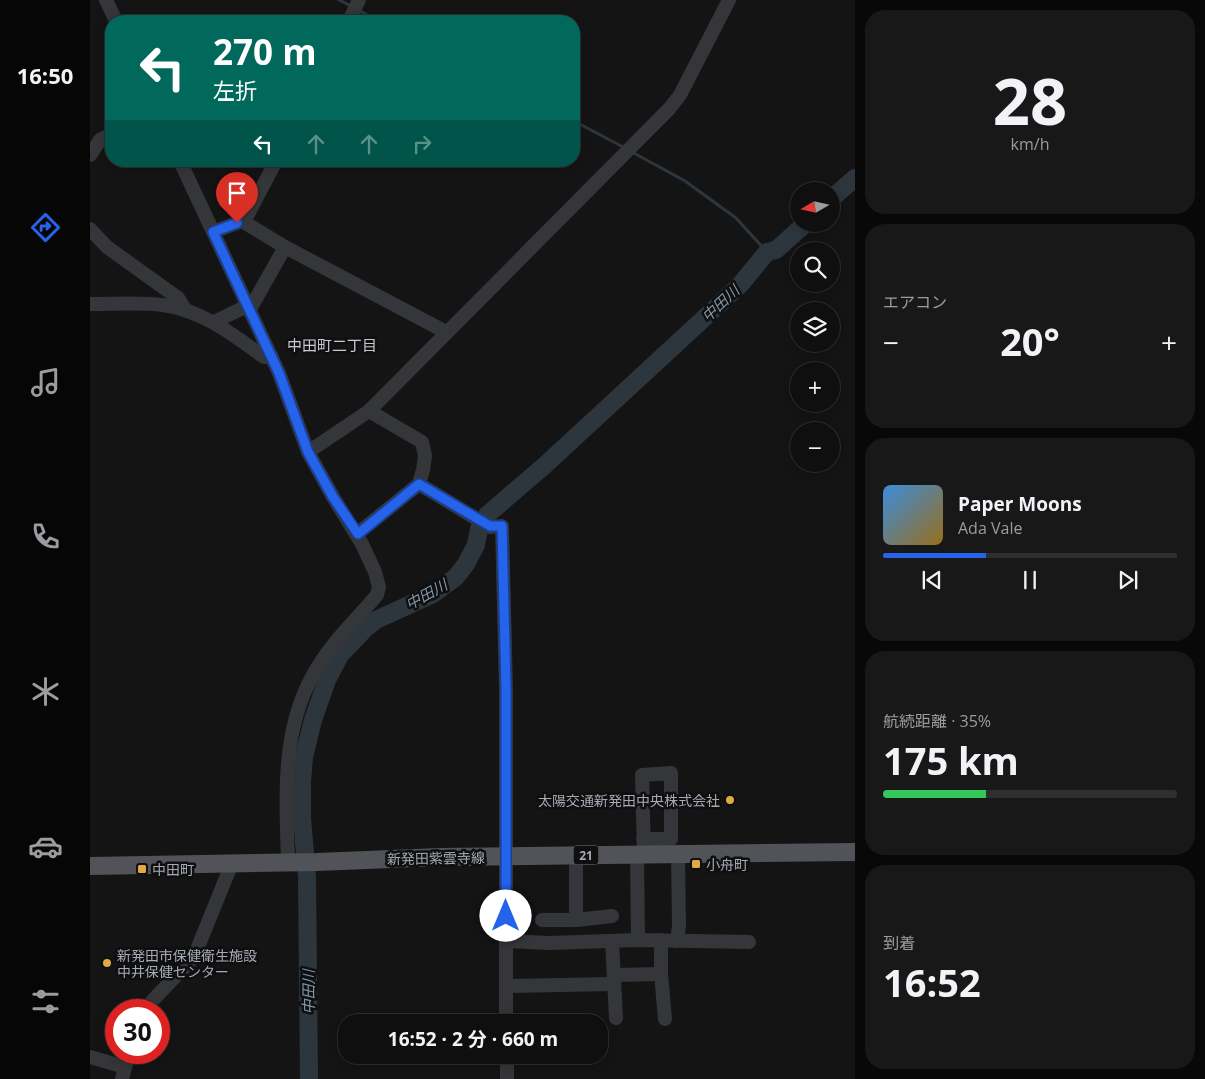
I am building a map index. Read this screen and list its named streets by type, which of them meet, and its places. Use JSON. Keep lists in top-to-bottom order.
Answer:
{
  "streets": {
    "main road": ["21", "新発田紫雲寺線"]
  },
  "crossings": [
    ["21", "新発田紫雲寺線"]
  ],
  "districts": ["中田町二丁目"],
  "water": ["中田川"],
  "places": {
    "other": ["太陽交通新発田中央株式会社", "新発田市保健衛生施設 中井保健センター"],
    "transit": ["小舟町", "中田町"]
  },
  "north": "left",
  "page": {
    "tabs": "16:50",
    "tile": [
      ["28", "km/h"],
      "エアコン",
      ["航続距離 · 35%", "175 km"],
      ["到着", "16:52"]
    ],
    "turn": ["270 m", "左折"],
    "map_buttons": ["+", "−"],
    "heat": ["−", "20°", "+"],
    "song": ["Paper Moons", "Ada Vale"],
    "limit": "30",
    "trip": "16:52 · 2 分 · 660 m"
  }
}
